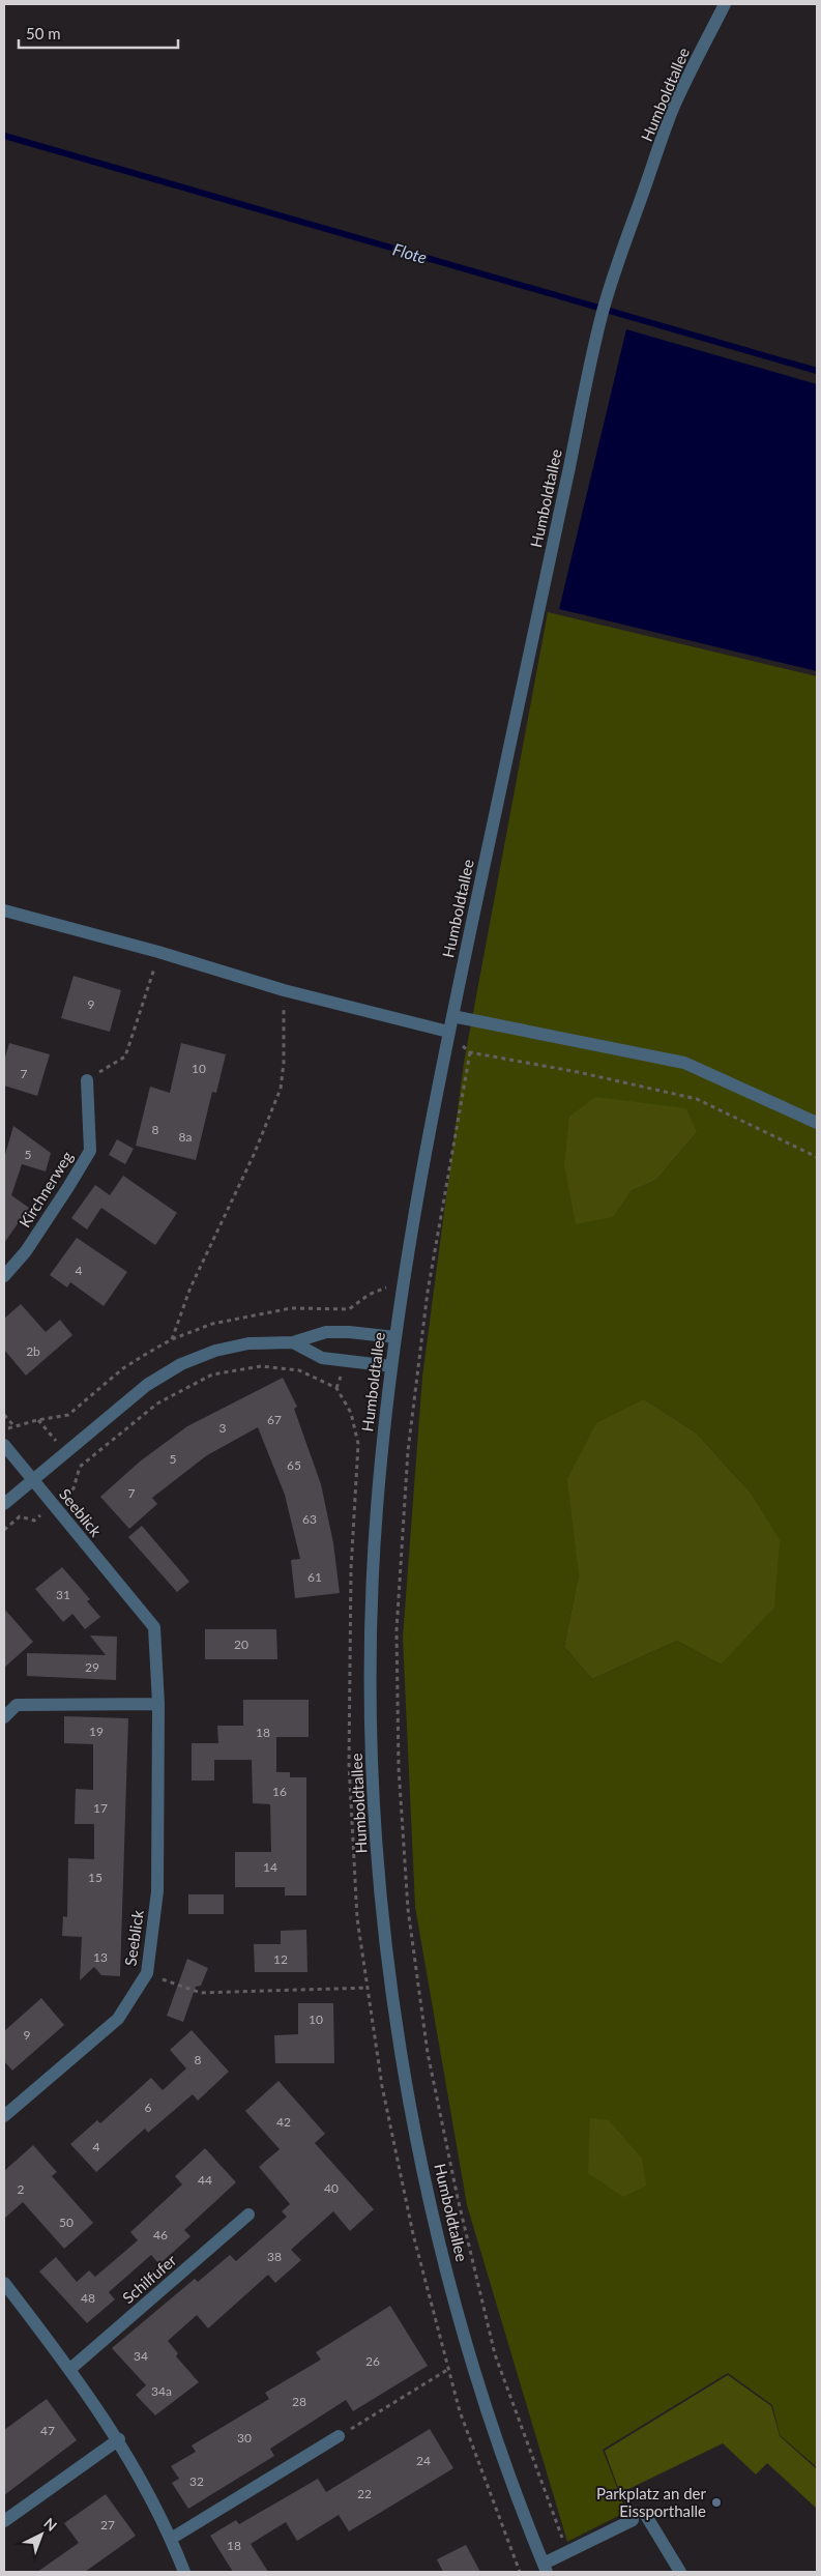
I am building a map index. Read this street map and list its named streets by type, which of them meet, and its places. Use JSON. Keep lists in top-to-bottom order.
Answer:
{
  "streets": {
    "street": [
      "Humboldtallee",
      "Kirchnerweg",
      "Seeblick",
      "Schilfufer"
    ]
  },
  "water": ["Flote"],
  "places": ["Parkplatz an der Eissporthalle"],
  "house_numbers": [
    "9",
    "10",
    "7",
    "8",
    "8a",
    "5",
    "4",
    "2b",
    "67",
    "3",
    "5",
    "65",
    "7",
    "63",
    "61",
    "31",
    "20",
    "29",
    "19",
    "18",
    "16",
    "17",
    "14",
    "15",
    "13",
    "12",
    "10",
    "9",
    "8",
    "6",
    "42",
    "4",
    "44",
    "40",
    "2",
    "50",
    "46",
    "38",
    "48",
    "34",
    "26",
    "34a",
    "28",
    "47",
    "30",
    "24",
    "32",
    "22",
    "27",
    "18"
  ],
  "scale_bar": "50 m",
  "north": "top right"
}
